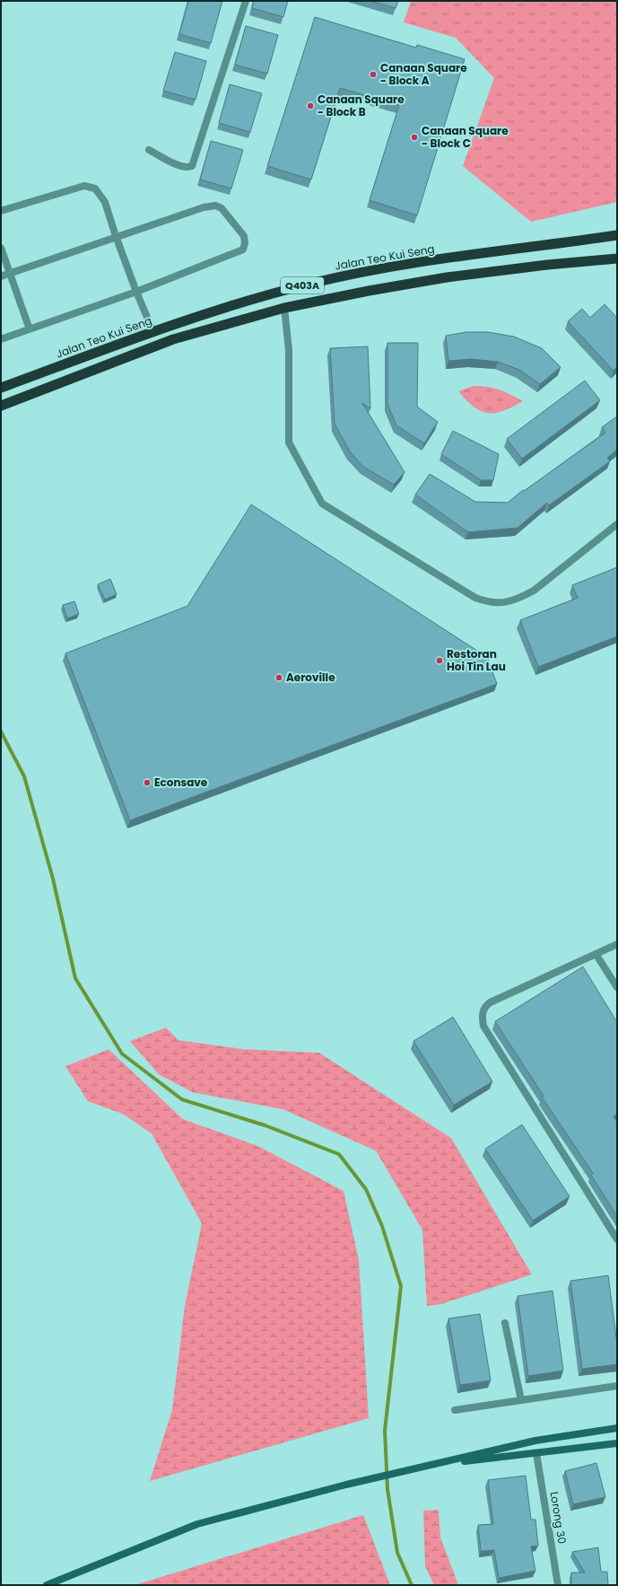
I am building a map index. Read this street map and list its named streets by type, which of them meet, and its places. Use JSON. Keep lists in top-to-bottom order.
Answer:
{
  "streets": {
    "highway": ["Jalan Teo Kui Seng", "Q403A"],
    "street": ["Lorong 30"]
  },
  "places": [
    "Canaan Square - Block A",
    "Canaan Square - Block B",
    "Canaan Square - Block C",
    "Restoran Hoi Tin Lau",
    "Aeroville",
    "Econsave"
  ]
}
